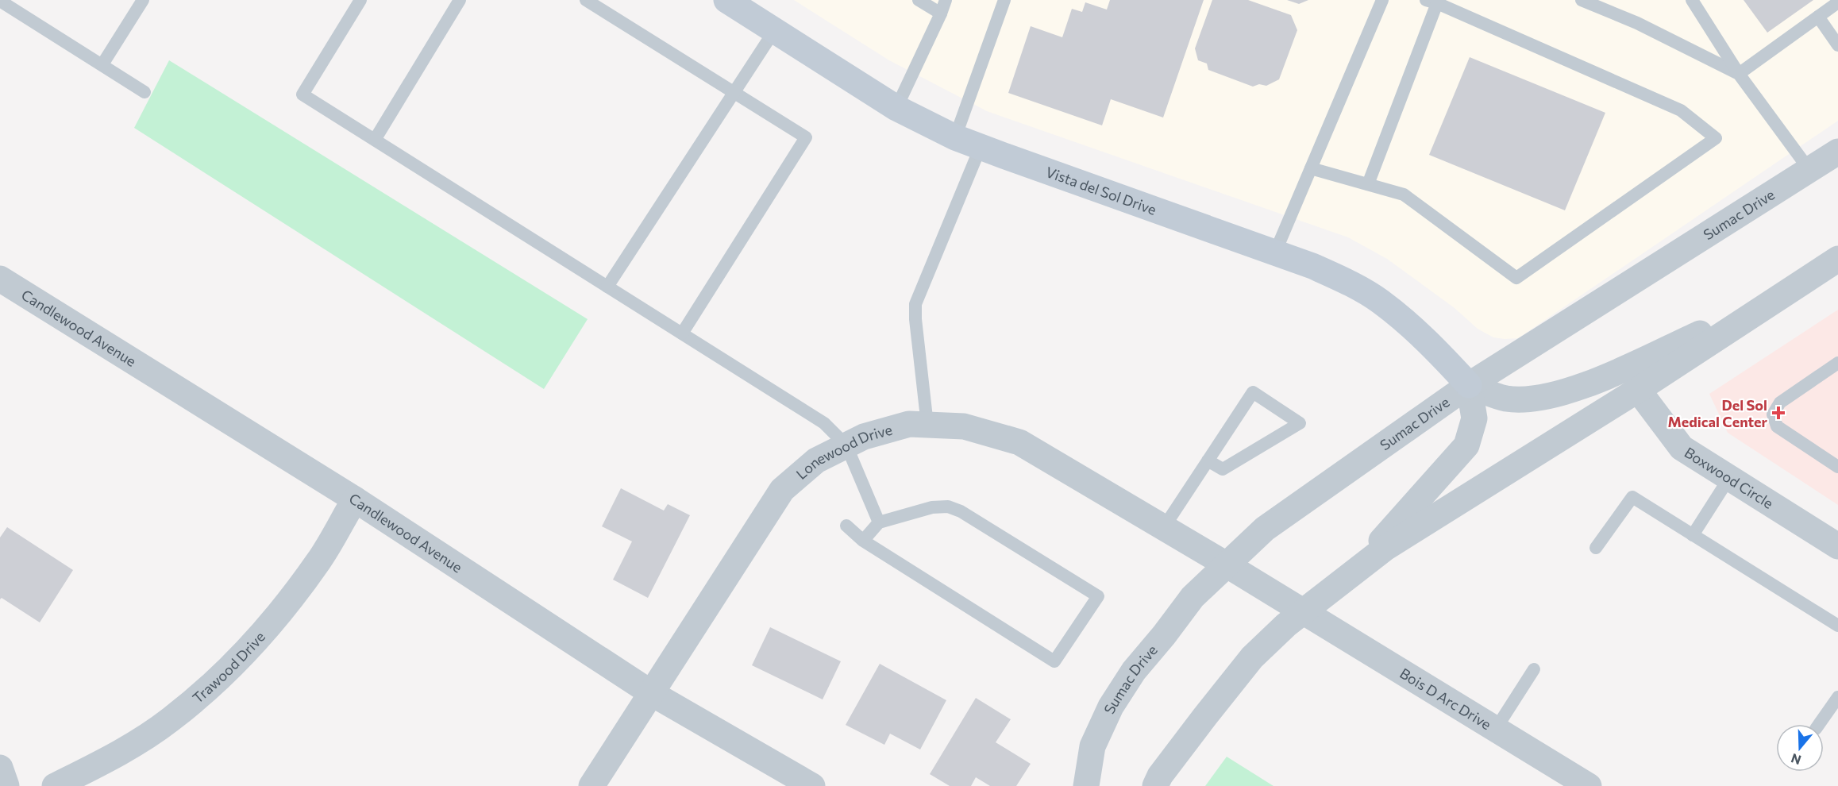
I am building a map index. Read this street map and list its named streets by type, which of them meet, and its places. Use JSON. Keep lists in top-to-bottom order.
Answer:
{
  "streets": {
    "main road": ["Vista del Sol Drive"],
    "street": [
      "Sumac Drive",
      "Candlewood Avenue",
      "Lonewood Drive",
      "Boxwood Circle",
      "Trawood Drive",
      "Bois D Arc Drive"
    ]
  },
  "crossings": [
    ["Vista del Sol Drive", "Sumac Drive"],
    ["Sumac Drive", "Lonewood Drive"],
    ["Sumac Drive", "Bois D Arc Drive"],
    ["Candlewood Avenue", "Lonewood Drive"],
    ["Candlewood Avenue", "Trawood Drive"],
    ["Lonewood Drive", "Bois D Arc Drive"]
  ],
  "places": {
    "health": ["Del Sol Medical Center"]
  },
  "north": "bottom"
}
